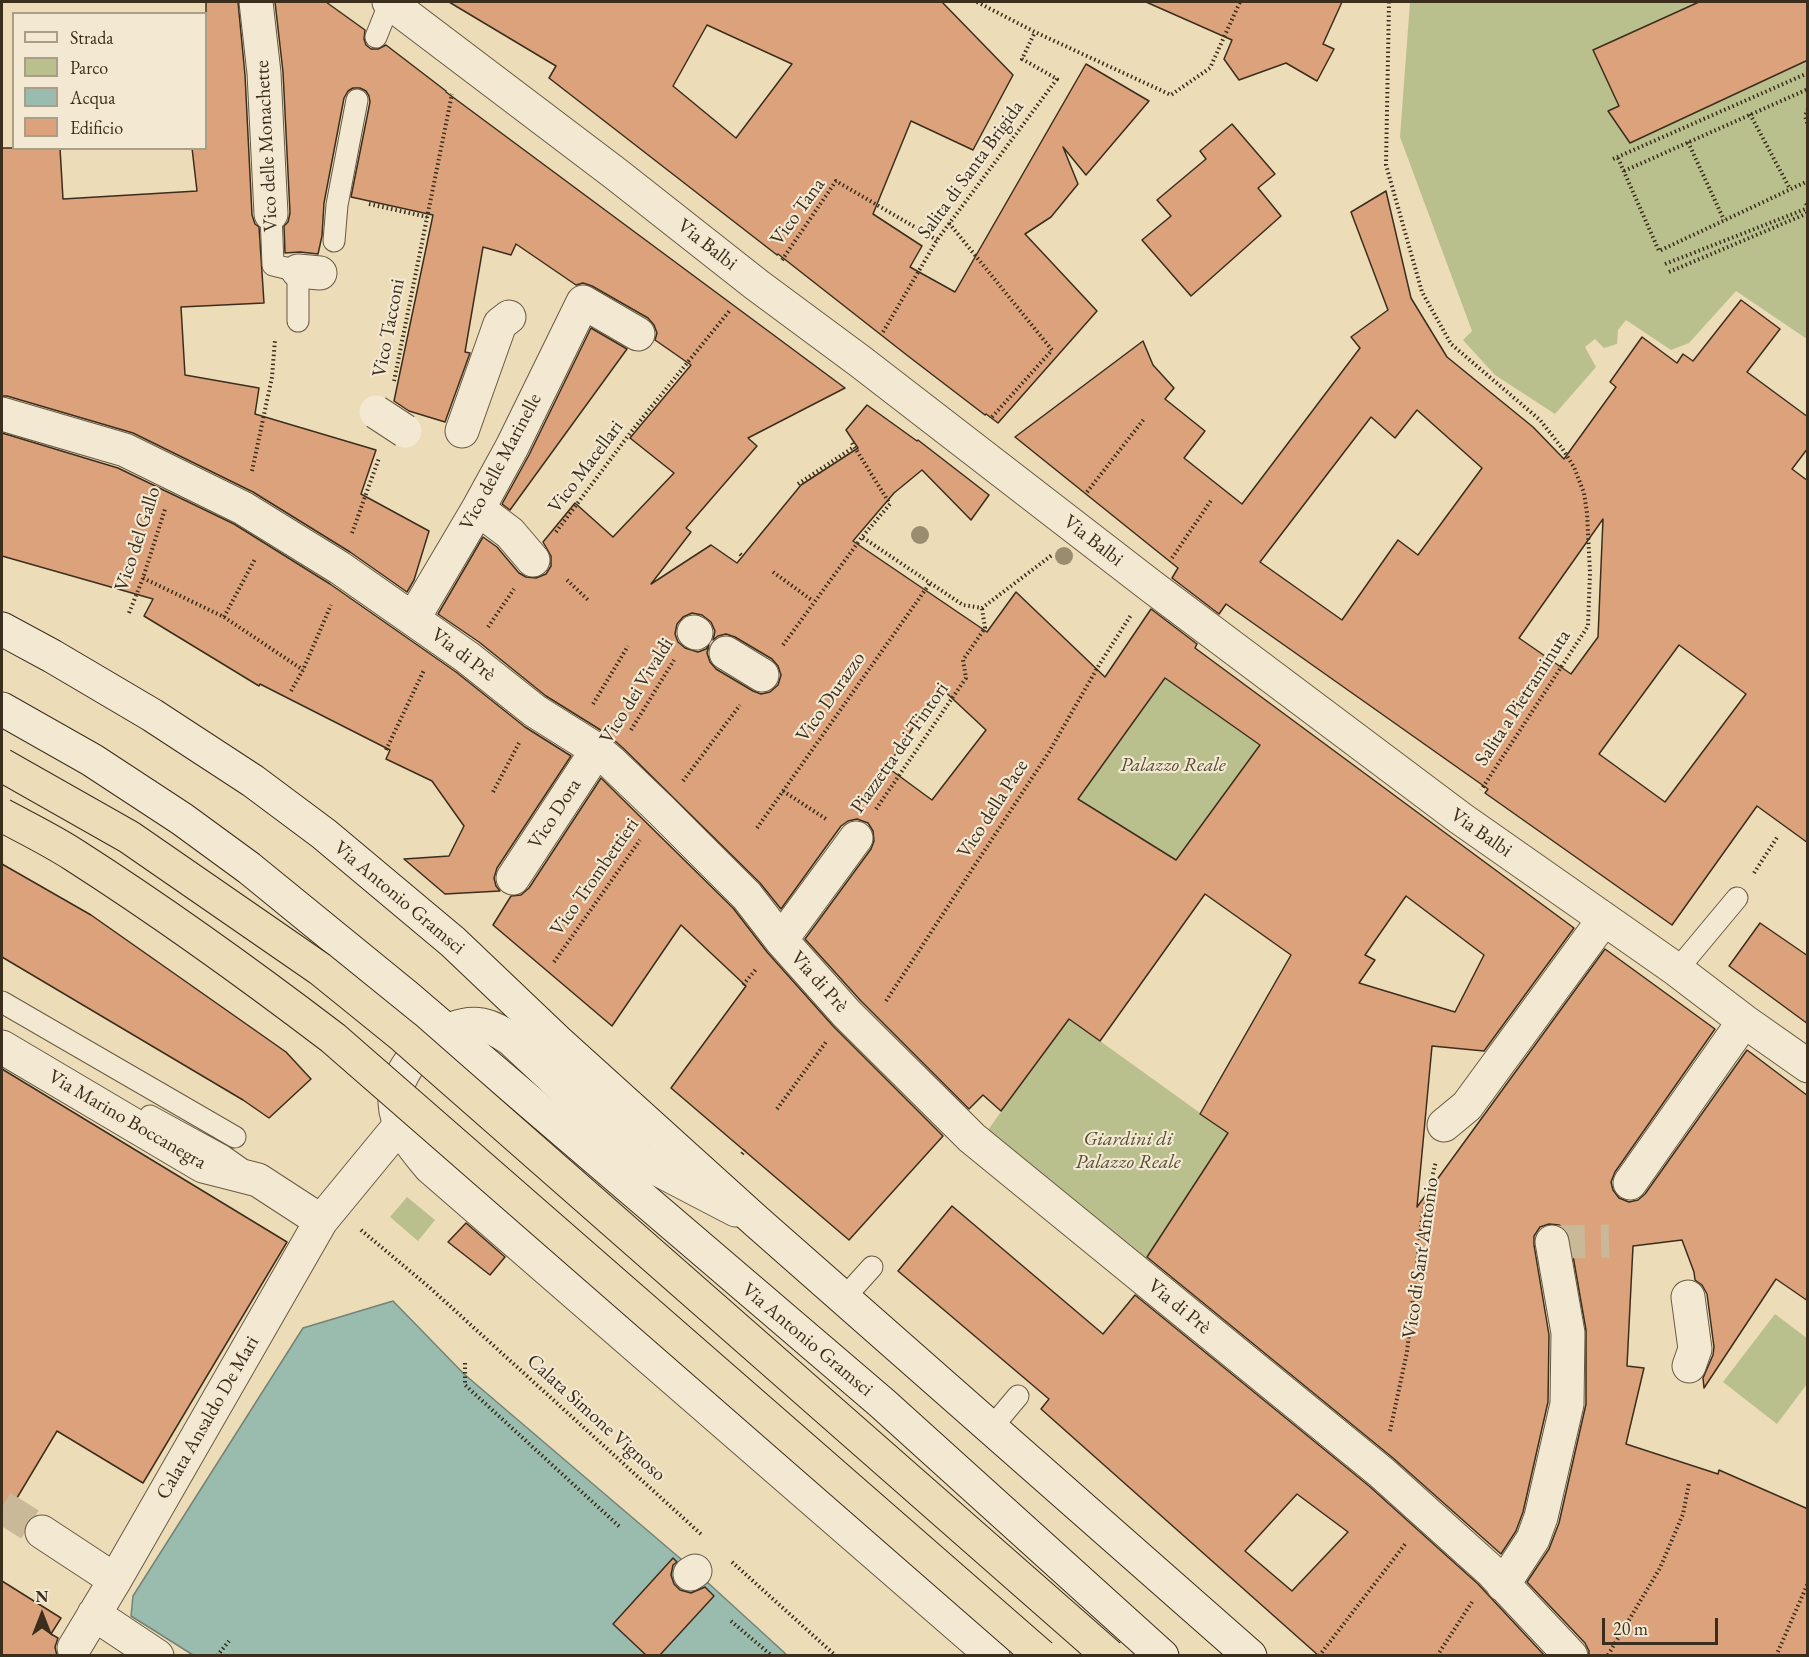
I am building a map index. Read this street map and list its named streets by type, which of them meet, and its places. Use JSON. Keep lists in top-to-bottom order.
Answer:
{
  "streets": {
    "street": [
      "Vico delle Monachette",
      "Via Balbi",
      "Vico delle Marinelle",
      "Via di Prè",
      "Vico Dora",
      "Via Antonio Gramsci",
      "Via Marino Boccanegra",
      "Calata Ansaldo De Mari"
    ],
    "path": [
      "Salita di Santa Brigida",
      "Vico Tana",
      "Vico Tacconi",
      "Vico Macellari",
      "Vico del Gallo",
      "Vico dei Vivaldi",
      "Vico Durazzo",
      "Salita a Pietraminuta",
      "Piazzetta dei Tintori",
      "Vico della Pace",
      "Vico Trombettieri",
      "Vico di Sant'Antonio",
      "Calata Simone Vignoso"
    ]
  },
  "crossings": [
    ["Salita di Santa Brigida", "Vico Tana"],
    ["Vico delle Marinelle", "Via di Prè"],
    ["Vico Macellari", "Via di Prè"],
    ["Vico del Gallo", "Via di Prè"],
    ["Via di Prè", "Vico dei Vivaldi"],
    ["Via di Prè", "Vico della Pace"],
    ["Via di Prè", "Vico Dora"],
    ["Via di Prè", "Vico Trombettieri"],
    ["Via di Prè", "Vico di Sant'Antonio"],
    ["Vico dei Vivaldi", "Vico Dora"],
    ["Vico Durazzo", "Piazzetta dei Tintori"],
    ["Via Antonio Gramsci", "Calata Ansaldo De Mari"],
    ["Via Marino Boccanegra", "Calata Ansaldo De Mari"],
    ["Via Marino Boccanegra", "Calata Simone Vignoso"],
    ["Calata Ansaldo De Mari", "Calata Simone Vignoso"]
  ],
  "parks": ["Palazzo Reale", "Giardini di Palazzo Reale"],
  "legend": [
    "Strada",
    "Parco",
    "Acqua",
    "Edificio"
  ],
  "scale_bar": "20 m",
  "north": "top"
}
